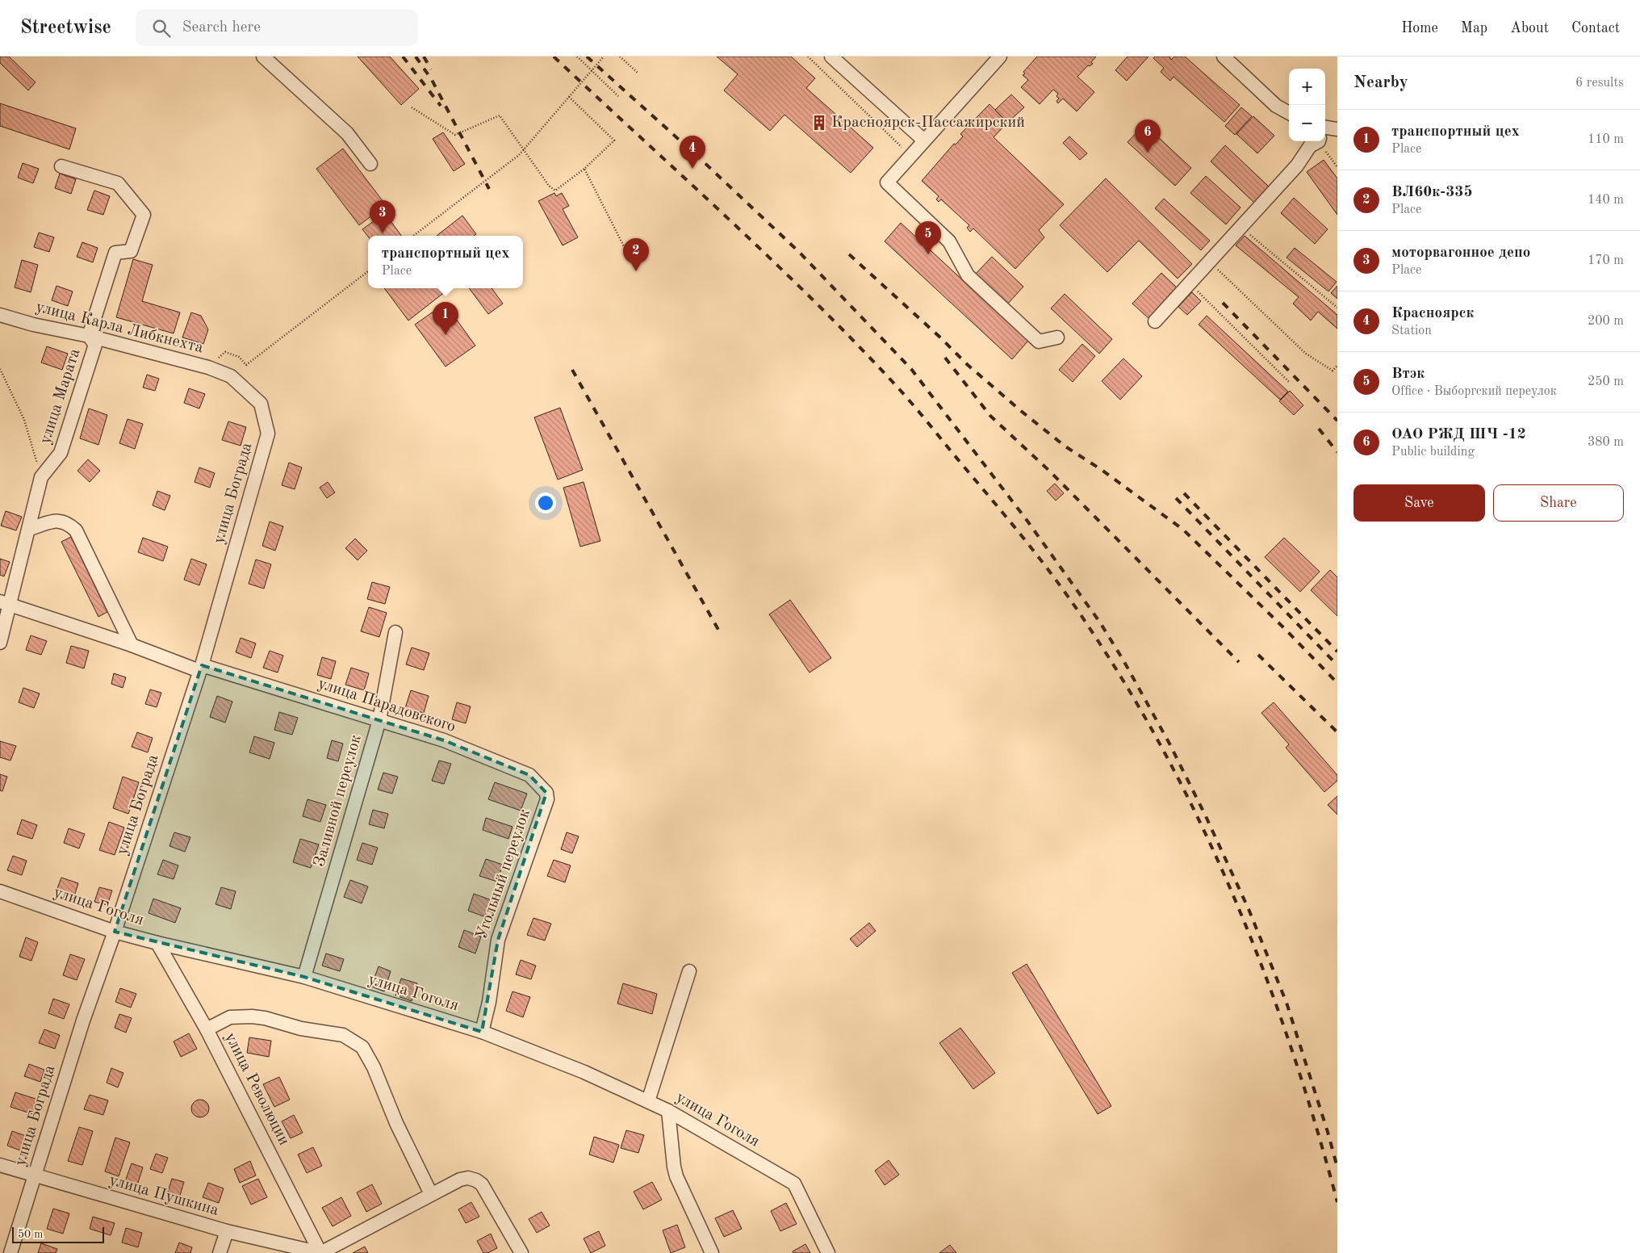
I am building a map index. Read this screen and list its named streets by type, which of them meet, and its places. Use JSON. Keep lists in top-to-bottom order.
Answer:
{
  "streets": {
    "street": [
      "улица Карла Либкнехта",
      "улица Марата",
      "улица Бограда",
      "улица Парадовского",
      "Заливной переулок",
      "Угольный переулок",
      "улица Гоголя",
      "улица Революции",
      "улица Пушкина"
    ]
  },
  "crossings": [
    ["улица Карла Либкнехта", "улица Марата"],
    ["улица Карла Либкнехта", "улица Бограда"],
    ["улица Марата", "улица Парадовского"],
    ["улица Бограда", "улица Парадовского"],
    ["улица Бограда", "улица Гоголя"],
    ["улица Бограда", "улица Пушкина"],
    ["улица Парадовского", "Заливной переулок"],
    ["улица Парадовского", "Угольный переулок"],
    ["Заливной переулок", "улица Гоголя"],
    ["Угольный переулок", "улица Гоголя"],
    ["улица Гоголя", "улица Революции"],
    ["улица Революции", "улица Пушкина"]
  ],
  "places": {
    "building": ["Красноярск-Пассажирский"]
  },
  "scale_bar": "50 m",
  "page": {
    "header": "Streetwise",
    "search": "Search here",
    "nav": [
      "Home",
      "Map",
      "About",
      "Contact"
    ],
    "heading": ["Nearby", "6 results"],
    "map_buttons": ["+", "−"],
    "list": [
      {
        "mark": "1",
        "name": "транспортный цех",
        "note": "Place",
        "value": "110 m"
      },
      {
        "mark": "2",
        "name": "ВЛ60к-335",
        "note": "Place",
        "value": "140 m"
      },
      {
        "mark": "3",
        "name": "моторвагонное депо",
        "note": "Place",
        "value": "170 m"
      },
      {
        "mark": "4",
        "name": "Красноярск",
        "note": "Station",
        "value": "200 m"
      },
      {
        "mark": "5",
        "name": "Втэк",
        "note": "Office · Выборгский переулок",
        "value": "250 m"
      },
      {
        "mark": "6",
        "name": "ОАО РЖД ШЧ -12",
        "note": "Public building",
        "value": "380 m"
      }
    ],
    "pins": [
      "6",
      "4",
      "3",
      "5",
      "2",
      "1"
    ],
    "popup": ["транспортный цех", "Place"],
    "buttons": ["Save", "Share"],
    "scale": "50 m"
  }
}
